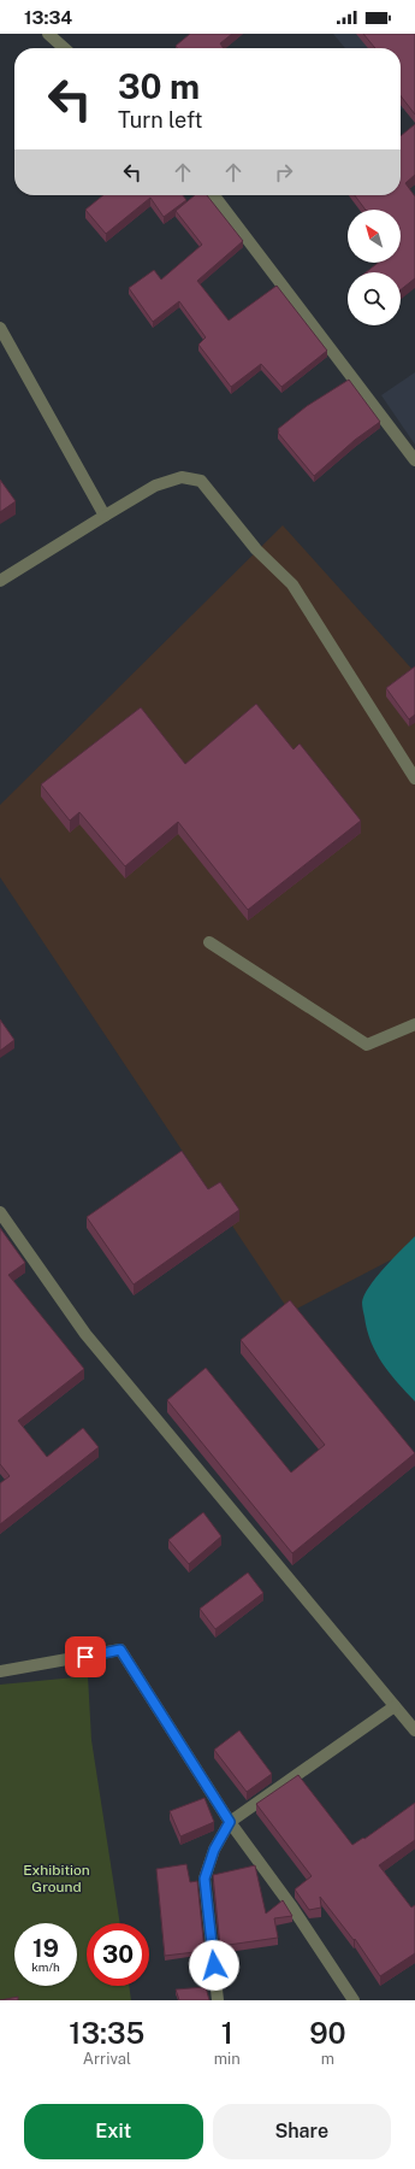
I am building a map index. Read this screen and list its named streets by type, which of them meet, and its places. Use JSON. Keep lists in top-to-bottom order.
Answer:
{
  "parks": ["Exhibition Ground"],
  "north": "top left",
  "page": {
    "status": "13:34",
    "turn": ["30 m", "Turn left"],
    "speed": "19 km/h",
    "limit": "30",
    "eta": [
      "13:35",
      "Arrival",
      "1",
      "min",
      "90",
      "m"
    ],
    "buttons": ["Exit", "Share"]
  }
}
